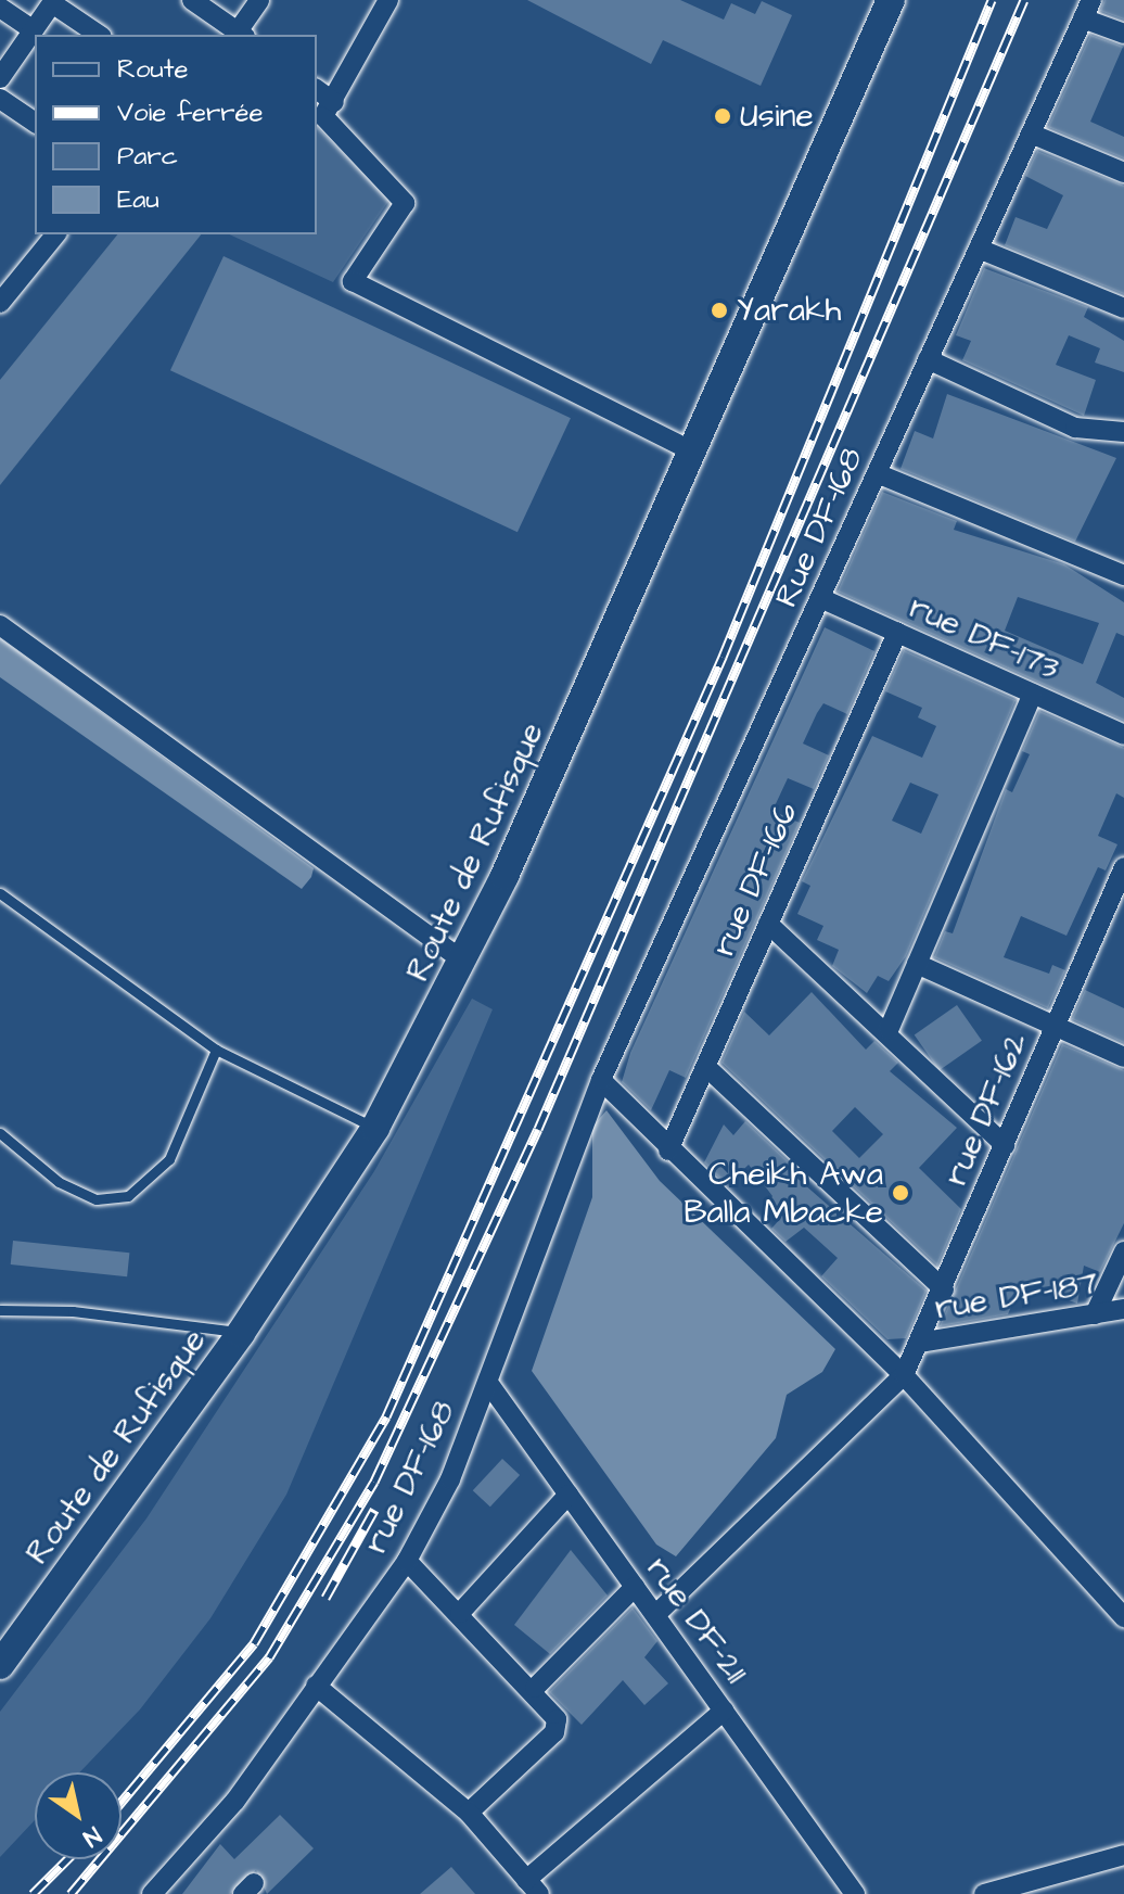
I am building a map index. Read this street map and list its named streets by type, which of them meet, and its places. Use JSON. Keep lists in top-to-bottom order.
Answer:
{
  "streets": {
    "main road": ["Route de Rufisque"],
    "street": [
      "Rue DF-168",
      "rue DF-173",
      "rue DF-166",
      "rue DF-162",
      "rue DF-187",
      "rue DF-168",
      "rue DF-211"
    ]
  },
  "crossings": [
    ["Rue DF-168", "rue DF-173"],
    ["Rue DF-168", "rue DF-168"],
    ["rue DF-173", "rue DF-166"],
    ["rue DF-162", "rue DF-187"],
    ["rue DF-168", "rue DF-211"]
  ],
  "places": ["Usine", "Yarakh", "Cheikh Awa Balla Mbacke"],
  "legend": [
    "Route",
    "Voie ferrée",
    "Parc",
    "Eau"
  ],
  "north": "bottom right"
}
